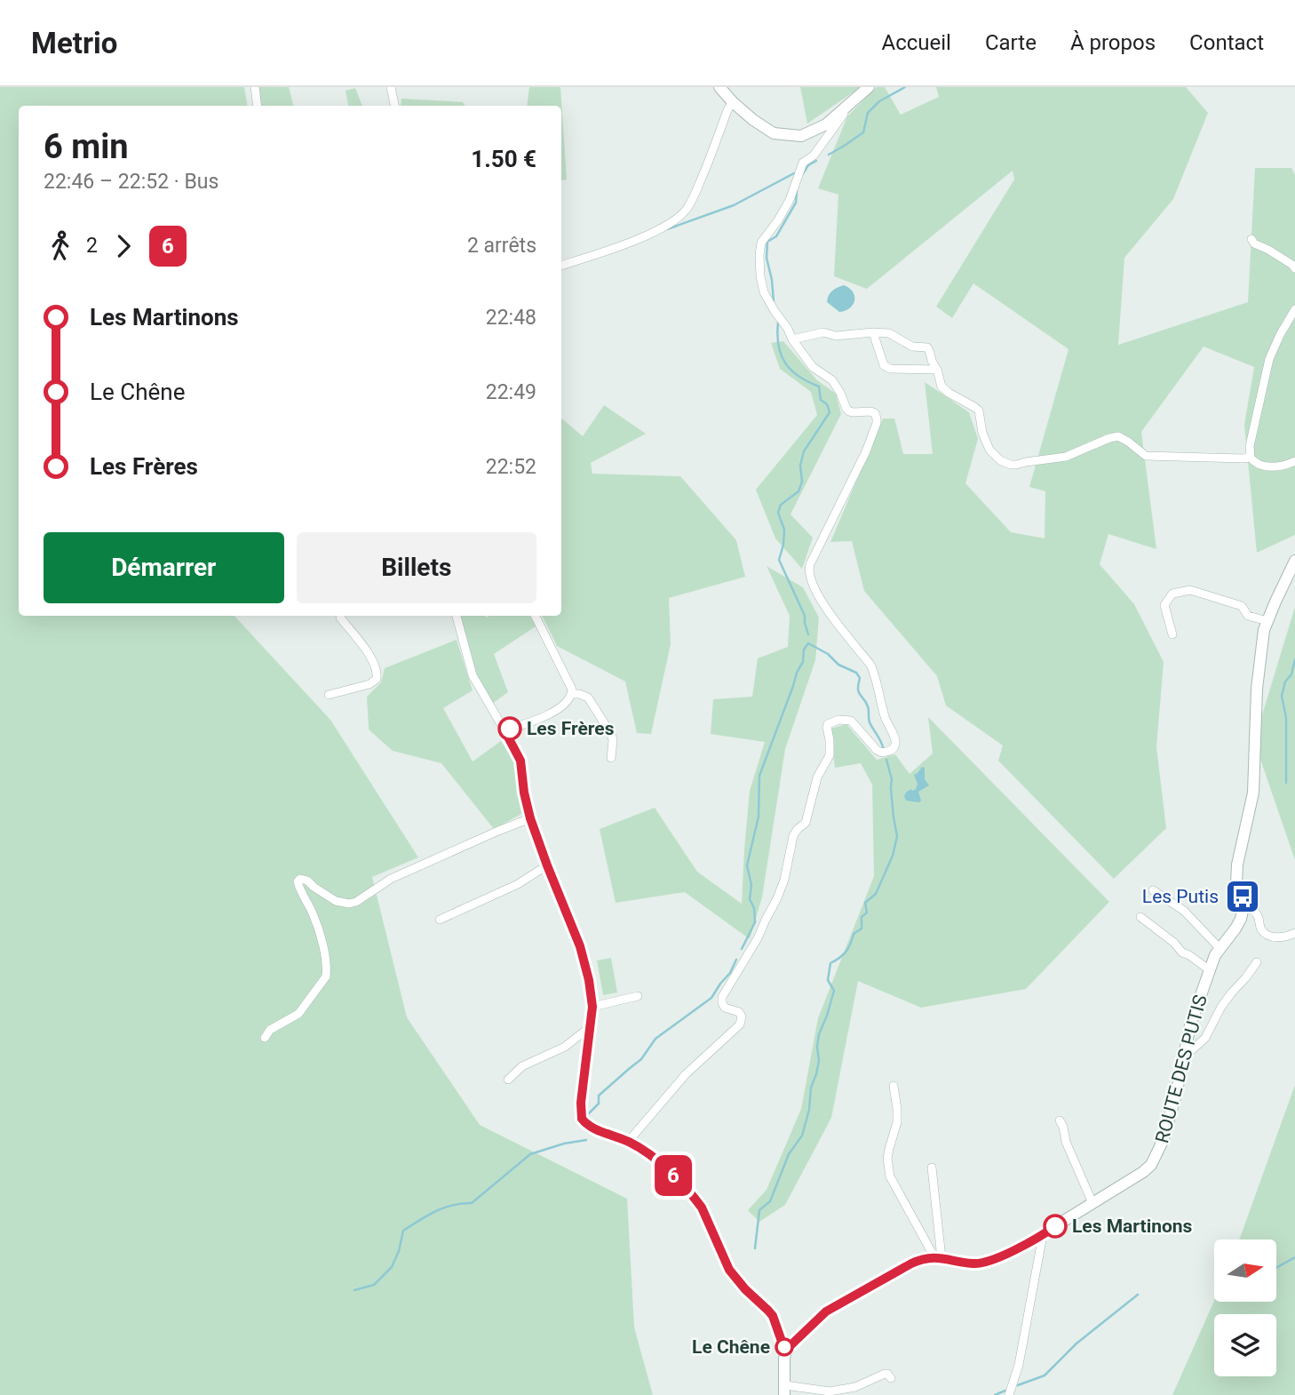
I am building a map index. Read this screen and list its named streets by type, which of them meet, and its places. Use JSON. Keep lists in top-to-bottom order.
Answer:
{
  "streets": {
    "street": ["ROUTE DES PUTIS"]
  },
  "places": {
    "other": ["Les Frères", "Les Martinons", "Le Chêne"],
    "bus stop": ["Les Putis"]
  },
  "lines": ["bus line 6"],
  "north": "right",
  "page": {
    "header": "Metrio",
    "nav": [
      "Accueil",
      "Carte",
      "À propos",
      "Contact"
    ],
    "on_map": "6",
    "heading": ["6 min", "22:46 – 22:52 · Bus", "1.50 €"],
    "legs": ["2", "6", "2 arrêts"],
    "list": [
      {
        "name": "Les Martinons",
        "value": "22:48"
      },
      {
        "name": "Le Chêne",
        "value": "22:49"
      },
      {
        "name": "Les Frères",
        "value": "22:52"
      }
    ],
    "buttons": ["Démarrer", "Billets"]
  }
}
